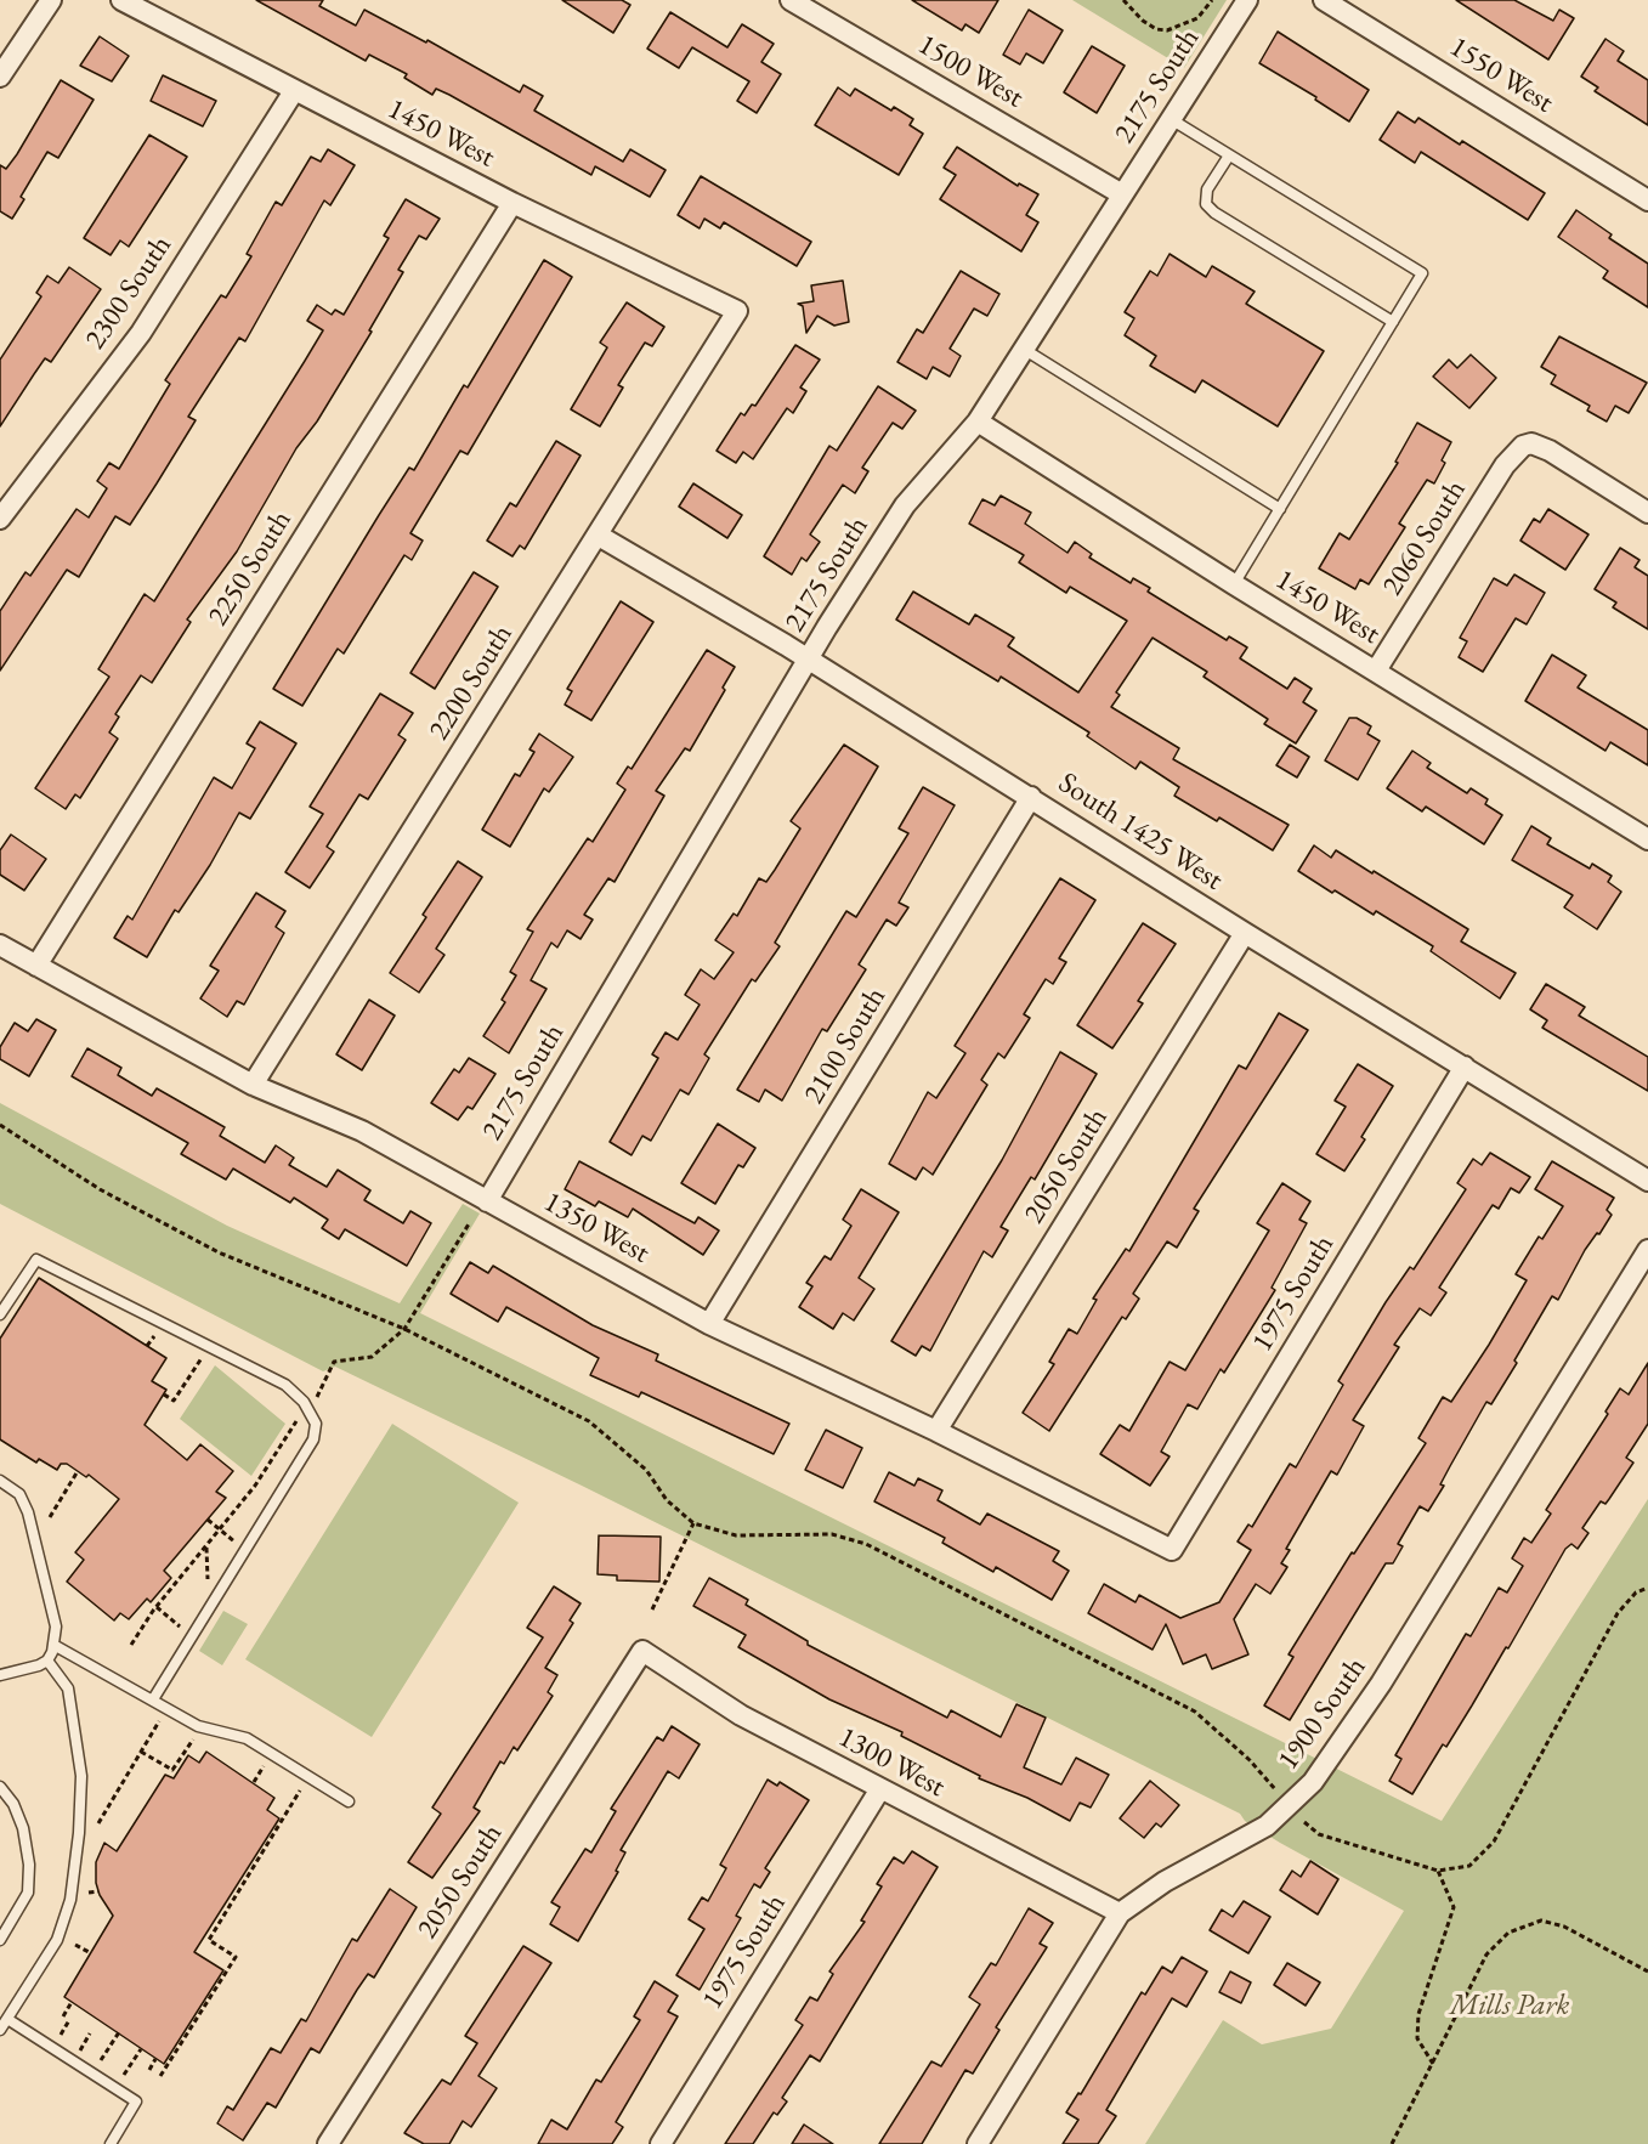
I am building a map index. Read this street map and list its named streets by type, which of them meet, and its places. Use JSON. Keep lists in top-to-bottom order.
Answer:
{
  "streets": {
    "street": [
      "1500 West",
      "1550 West",
      "2175 South",
      "1450 West",
      "2300 South",
      "2060 South",
      "2250 South",
      "2200 South",
      "South 1425 West",
      "2100 South",
      "2050 South",
      "1350 West",
      "1975 South",
      "1900 South",
      "1300 West"
    ]
  },
  "crossings": [
    ["1500 West", "2175 South"],
    ["2175 South", "1450 West"],
    ["2175 South", "South 1425 West"],
    ["2175 South", "1350 West"],
    ["1450 West", "2300 South"],
    ["1450 West", "2060 South"],
    ["1450 West", "2250 South"],
    ["1450 West", "2200 South"],
    ["2250 South", "1350 West"],
    ["2200 South", "South 1425 West"],
    ["2200 South", "1350 West"],
    ["South 1425 West", "2100 South"],
    ["South 1425 West", "2050 South"],
    ["South 1425 West", "1975 South"],
    ["2100 South", "1350 West"],
    ["2050 South", "1350 West"],
    ["2050 South", "1300 West"],
    ["1350 West", "1975 South"],
    ["1975 South", "1300 West"],
    ["1900 South", "1300 West"]
  ],
  "parks": ["Mills Park"]
}
